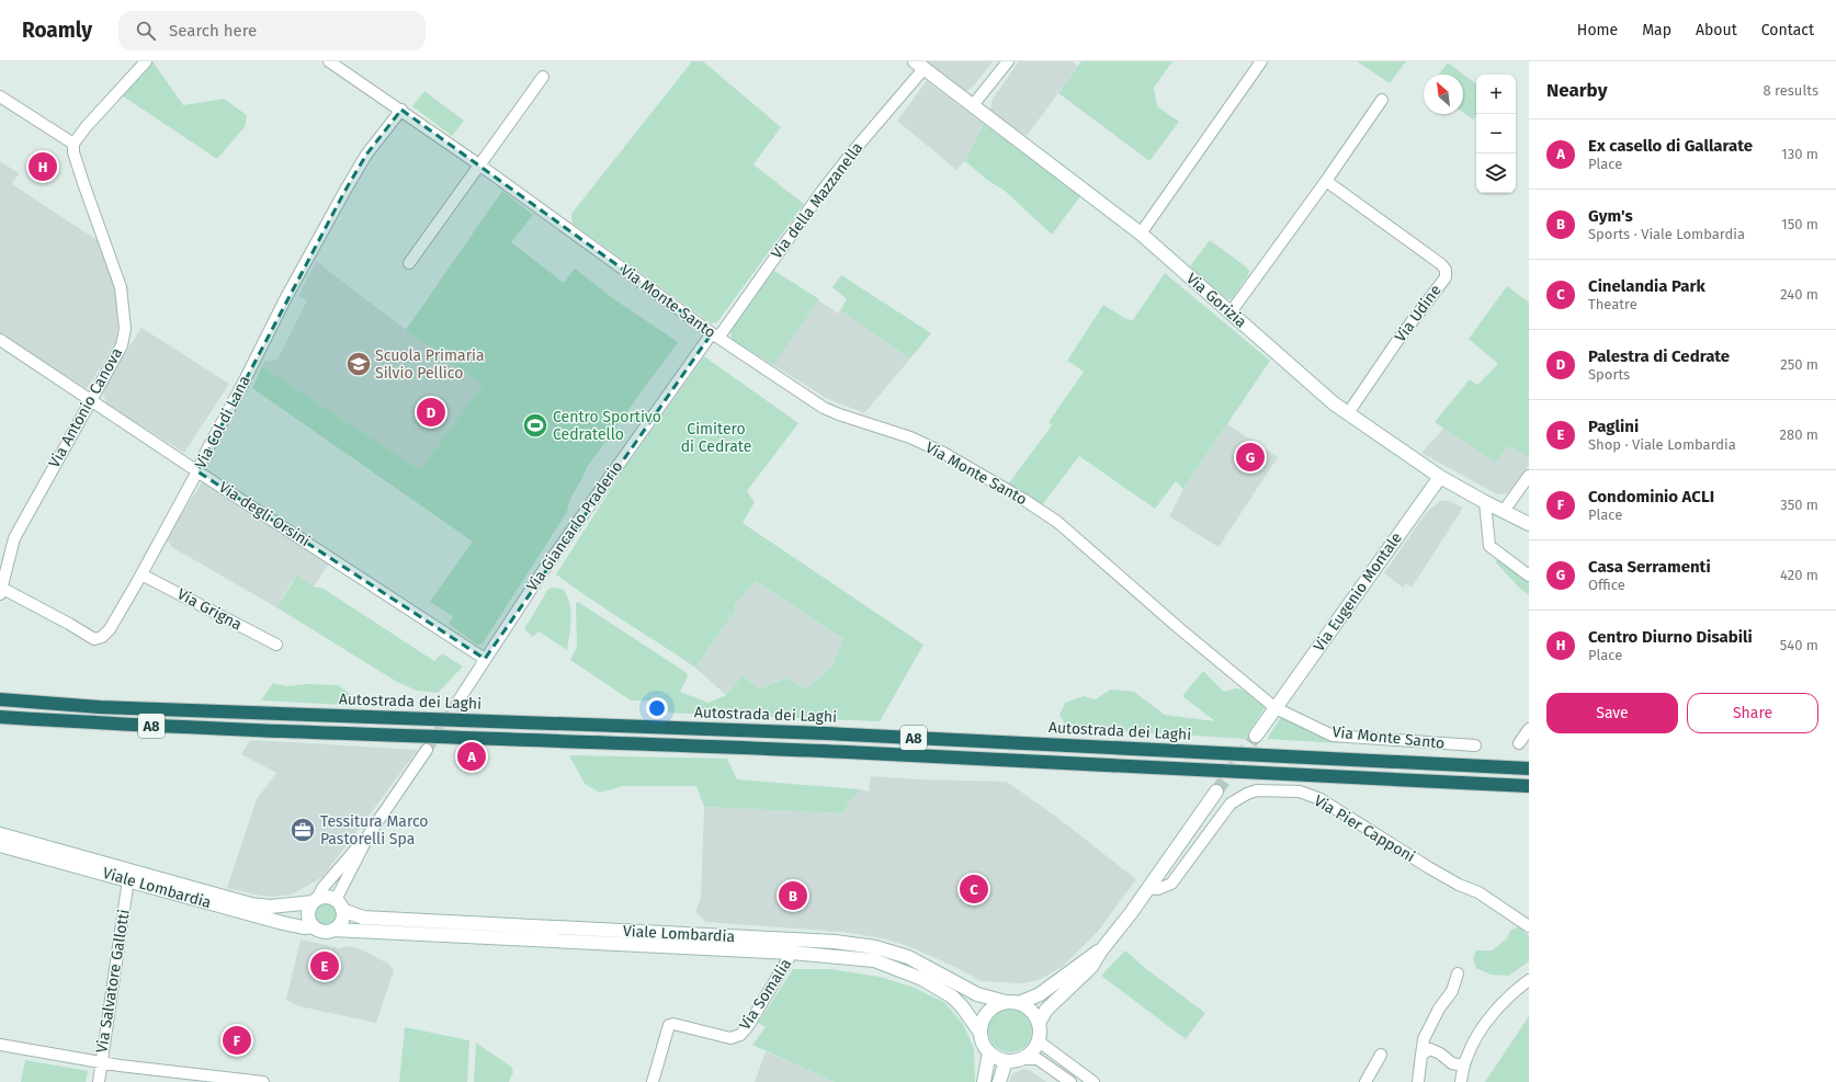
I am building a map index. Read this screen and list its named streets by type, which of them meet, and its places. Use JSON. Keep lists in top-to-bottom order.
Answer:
{
  "streets": {
    "highway": ["Autostrada dei Laghi", "A8"],
    "main road": ["Via Gorizia", "Via Eugenio Montale", "Viale Lombardia"],
    "street": [
      "Via della Mazzanella",
      "Via Monte Santo",
      "Via Udine",
      "Via Antonio Canova",
      "Via Col di Lana",
      "Via degli Orsini",
      "Via Giancarlo Praderio",
      "Via Grigna",
      "Via Pier Capponi",
      "Via Salvatore Gallotti",
      "Via Somalia"
    ]
  },
  "crossings": [
    ["Via della Mazzanella", "Via Gorizia"],
    ["Via della Mazzanella", "Via Monte Santo"],
    ["Via della Mazzanella", "Via Giancarlo Praderio"],
    ["Via Gorizia", "Via Udine"],
    ["Via Gorizia", "Via Eugenio Montale"],
    ["Via Monte Santo", "Via Col di Lana"],
    ["Via Monte Santo", "Via Giancarlo Praderio"],
    ["Via Monte Santo", "Via Eugenio Montale"],
    ["Via Antonio Canova", "Via Col di Lana"],
    ["Via Antonio Canova", "Via degli Orsini"],
    ["Via Col di Lana", "Via degli Orsini"],
    ["Via Col di Lana", "Via Grigna"],
    ["Via degli Orsini", "Via Giancarlo Praderio"],
    ["Viale Lombardia", "Via Salvatore Gallotti"],
    ["Viale Lombardia", "Via Somalia"]
  ],
  "parks": ["Cimitero di Cedrate"],
  "places": {
    "school or university": ["Scuola Primaria Silvio Pellico"],
    "sports": ["Centro Sportivo Cedratello"],
    "office": ["Tessitura Marco Pastorelli Spa"]
  },
  "north": "top left",
  "page": {
    "header": "Roamly",
    "search": "Search here",
    "nav": [
      "Home",
      "Map",
      "About",
      "Contact"
    ],
    "heading": ["Nearby", "8 results"],
    "map_buttons": ["+", "−"],
    "list": [
      {
        "mark": "A",
        "name": "Ex casello di Gallarate",
        "note": "Place",
        "value": "130 m"
      },
      {
        "mark": "B",
        "name": "Gym's",
        "note": "Sports · Viale Lombardia",
        "value": "150 m"
      },
      {
        "mark": "C",
        "name": "Cinelandia Park",
        "note": "Theatre",
        "value": "240 m"
      },
      {
        "mark": "D",
        "name": "Palestra di Cedrate",
        "note": "Sports",
        "value": "250 m"
      },
      {
        "mark": "E",
        "name": "Paglini",
        "note": "Shop · Viale Lombardia",
        "value": "280 m"
      },
      {
        "mark": "F",
        "name": "Condominio ACLI",
        "note": "Place",
        "value": "350 m"
      },
      {
        "mark": "G",
        "name": "Casa Serramenti",
        "note": "Office",
        "value": "420 m"
      },
      {
        "mark": "H",
        "name": "Centro Diurno Disabili",
        "note": "Place",
        "value": "540 m"
      }
    ],
    "pins": [
      "H",
      "D",
      "G",
      "A",
      "C",
      "B",
      "E",
      "F"
    ],
    "buttons": ["Save", "Share"]
  }
}
